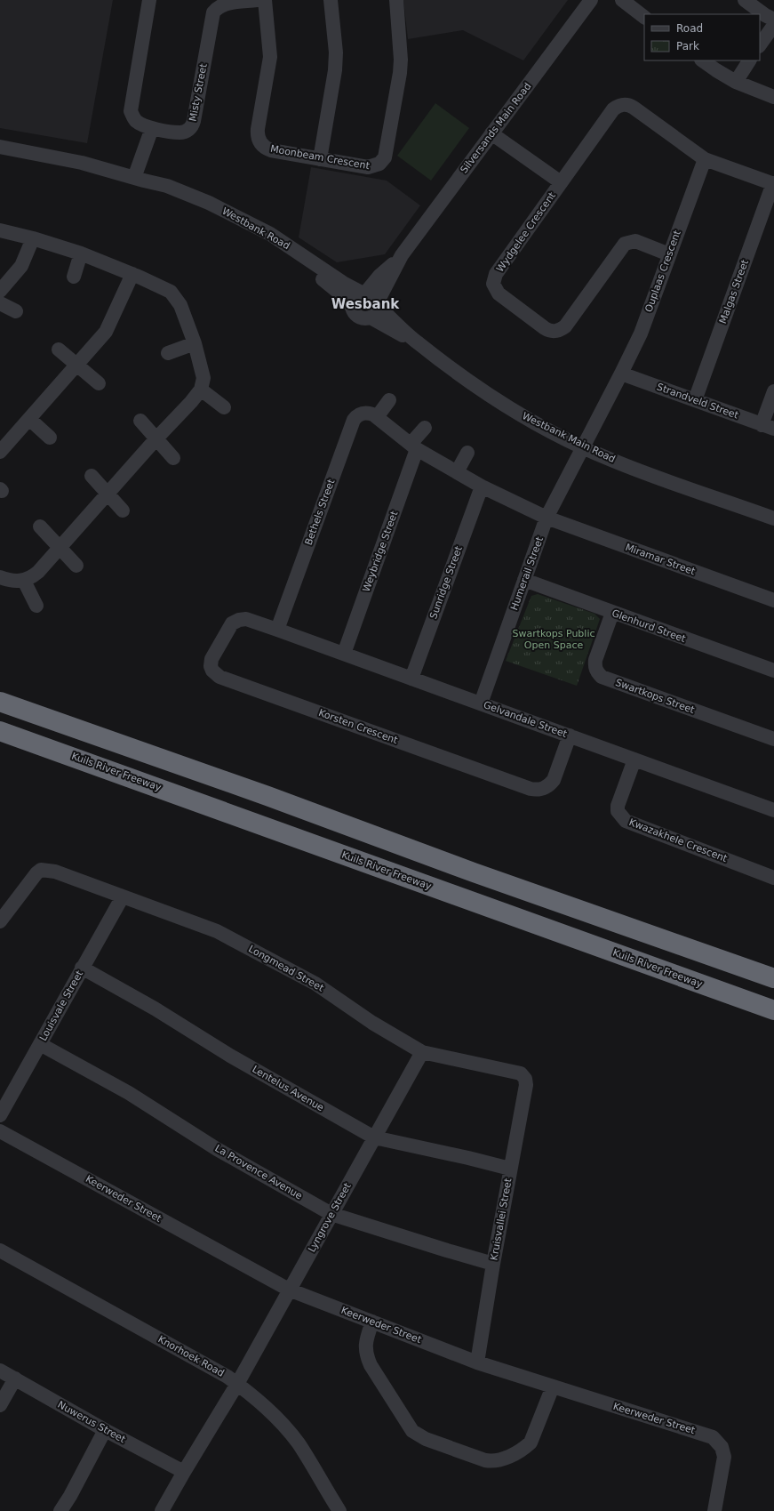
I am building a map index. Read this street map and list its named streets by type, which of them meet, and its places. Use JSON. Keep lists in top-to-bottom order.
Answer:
{
  "streets": {
    "highway": ["Kuils River Freeway"],
    "street": [
      "Misty Street",
      "Silversands Main Road",
      "Moonbeam Crescent",
      "Westbank Road",
      "Wydgelee Crescent",
      "Ouplaas Crescent",
      "Malgas Street",
      "Strandveld Street",
      "Westbank Main Road",
      "Bethels Street",
      "Weybridge Street",
      "Miramar Street",
      "Humerail Street",
      "Sunridge Street",
      "Glenhurd Street",
      "Swartkops Street",
      "Gelvandale Street",
      "Korsten Crescent",
      "Kwazakhele Crescent",
      "Longmead Street",
      "Louisvale Street",
      "Lentelus Avenue",
      "La Provence Avenue",
      "Keerweder Street",
      "Lyngrove Street",
      "Kruisvallei Street",
      "Knorhoek Road",
      "Nuwerus Street"
    ]
  },
  "crossings": [
    ["Silversands Main Road", "Westbank Road"],
    ["Silversands Main Road", "Westbank Main Road"],
    ["Westbank Road", "Westbank Main Road"],
    ["Wydgelee Crescent", "Ouplaas Crescent"],
    ["Ouplaas Crescent", "Strandveld Street"],
    ["Ouplaas Crescent", "Westbank Main Road"],
    ["Ouplaas Crescent", "Humerail Street"],
    ["Malgas Street", "Strandveld Street"],
    ["Westbank Main Road", "Humerail Street"],
    ["Bethels Street", "Weybridge Street"],
    ["Bethels Street", "Miramar Street"],
    ["Bethels Street", "Humerail Street"],
    ["Bethels Street", "Sunridge Street"],
    ["Bethels Street", "Gelvandale Street"],
    ["Bethels Street", "Korsten Crescent"],
    ["Weybridge Street", "Gelvandale Street"],
    ["Miramar Street", "Humerail Street"],
    ["Humerail Street", "Glenhurd Street"],
    ["Humerail Street", "Gelvandale Street"],
    ["Sunridge Street", "Gelvandale Street"],
    ["Glenhurd Street", "Swartkops Street"],
    ["Gelvandale Street", "Korsten Crescent"],
    ["Gelvandale Street", "Kwazakhele Crescent"],
    ["Longmead Street", "Louisvale Street"],
    ["Longmead Street", "Lyngrove Street"],
    ["Longmead Street", "Kruisvallei Street"],
    ["Louisvale Street", "Lentelus Avenue"],
    ["Louisvale Street", "La Provence Avenue"],
    ["Lentelus Avenue", "Lyngrove Street"],
    ["Lentelus Avenue", "Kruisvallei Street"],
    ["La Provence Avenue", "Lyngrove Street"],
    ["La Provence Avenue", "Kruisvallei Street"],
    ["Keerweder Street", "Lyngrove Street"],
    ["Keerweder Street", "Kruisvallei Street"],
    ["Lyngrove Street", "Knorhoek Road"],
    ["Lyngrove Street", "Nuwerus Street"]
  ],
  "districts": ["Wesbank"],
  "parks": ["Swartkops Public Open Space"],
  "legend": ["Road", "Park"]
}
